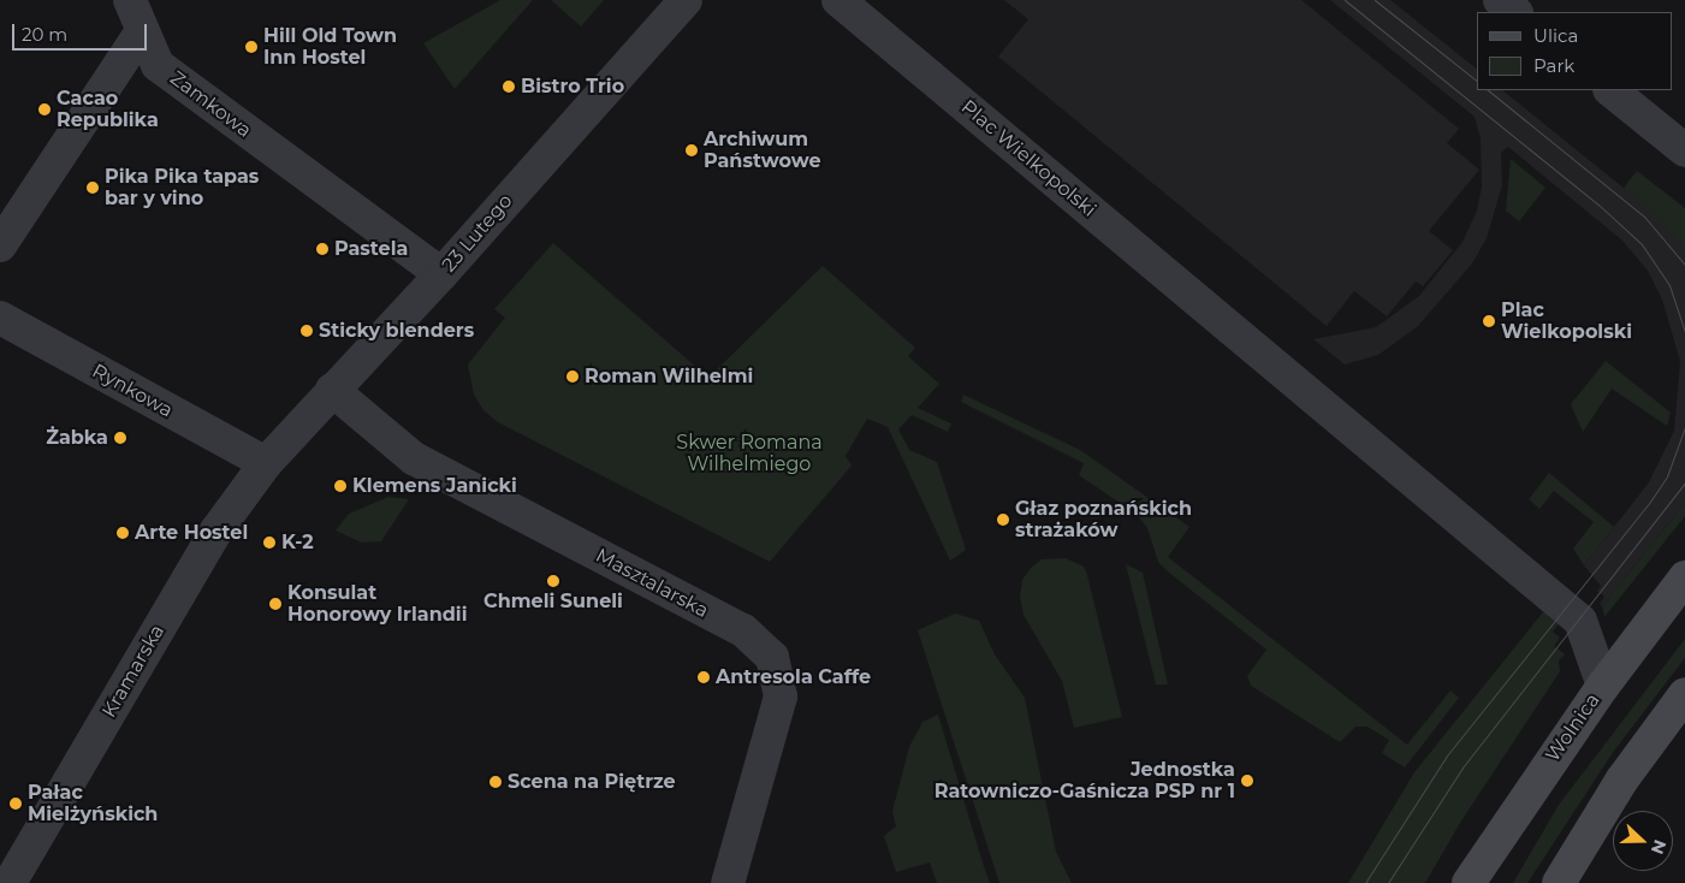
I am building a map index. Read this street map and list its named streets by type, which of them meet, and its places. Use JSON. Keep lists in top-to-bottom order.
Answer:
{
  "streets": {
    "street": [
      "Zamkowa",
      "Plac Wielkopolski",
      "23 Lutego",
      "Rynkowa",
      "Masztalarska",
      "Kramarska",
      "Wolnica"
    ]
  },
  "crossings": [
    ["Zamkowa", "23 Lutego"],
    ["Plac Wielkopolski", "Wolnica"],
    ["23 Lutego", "Rynkowa"],
    ["23 Lutego", "Masztalarska"],
    ["23 Lutego", "Kramarska"],
    ["Rynkowa", "Kramarska"]
  ],
  "parks": ["Skwer Romana Wilhelmiego"],
  "places": [
    "Hill Old Town Inn Hostel",
    "Bistro Trio",
    "Cacao Republika",
    "Archiwum Państwowe",
    "Pika Pika tapas bar y vino",
    "Pastela",
    "Plac Wielkopolski",
    "Sticky blenders",
    "Roman Wilhelmi",
    "Żabka",
    "Klemens Janicki",
    "Głaz poznańskich strażaków",
    "Arte Hostel",
    "K-2",
    "Chmeli Suneli",
    "Konsulat Honorowy Irlandii",
    "Antresola Caffe",
    "Jednostka Ratowniczo-Gaśnicza PSP nr 1",
    "Scena na Piętrze",
    "Pałac Mielżyńskich"
  ],
  "legend": ["Ulica", "Park"],
  "scale_bar": "20 m",
  "north": "right"
}
